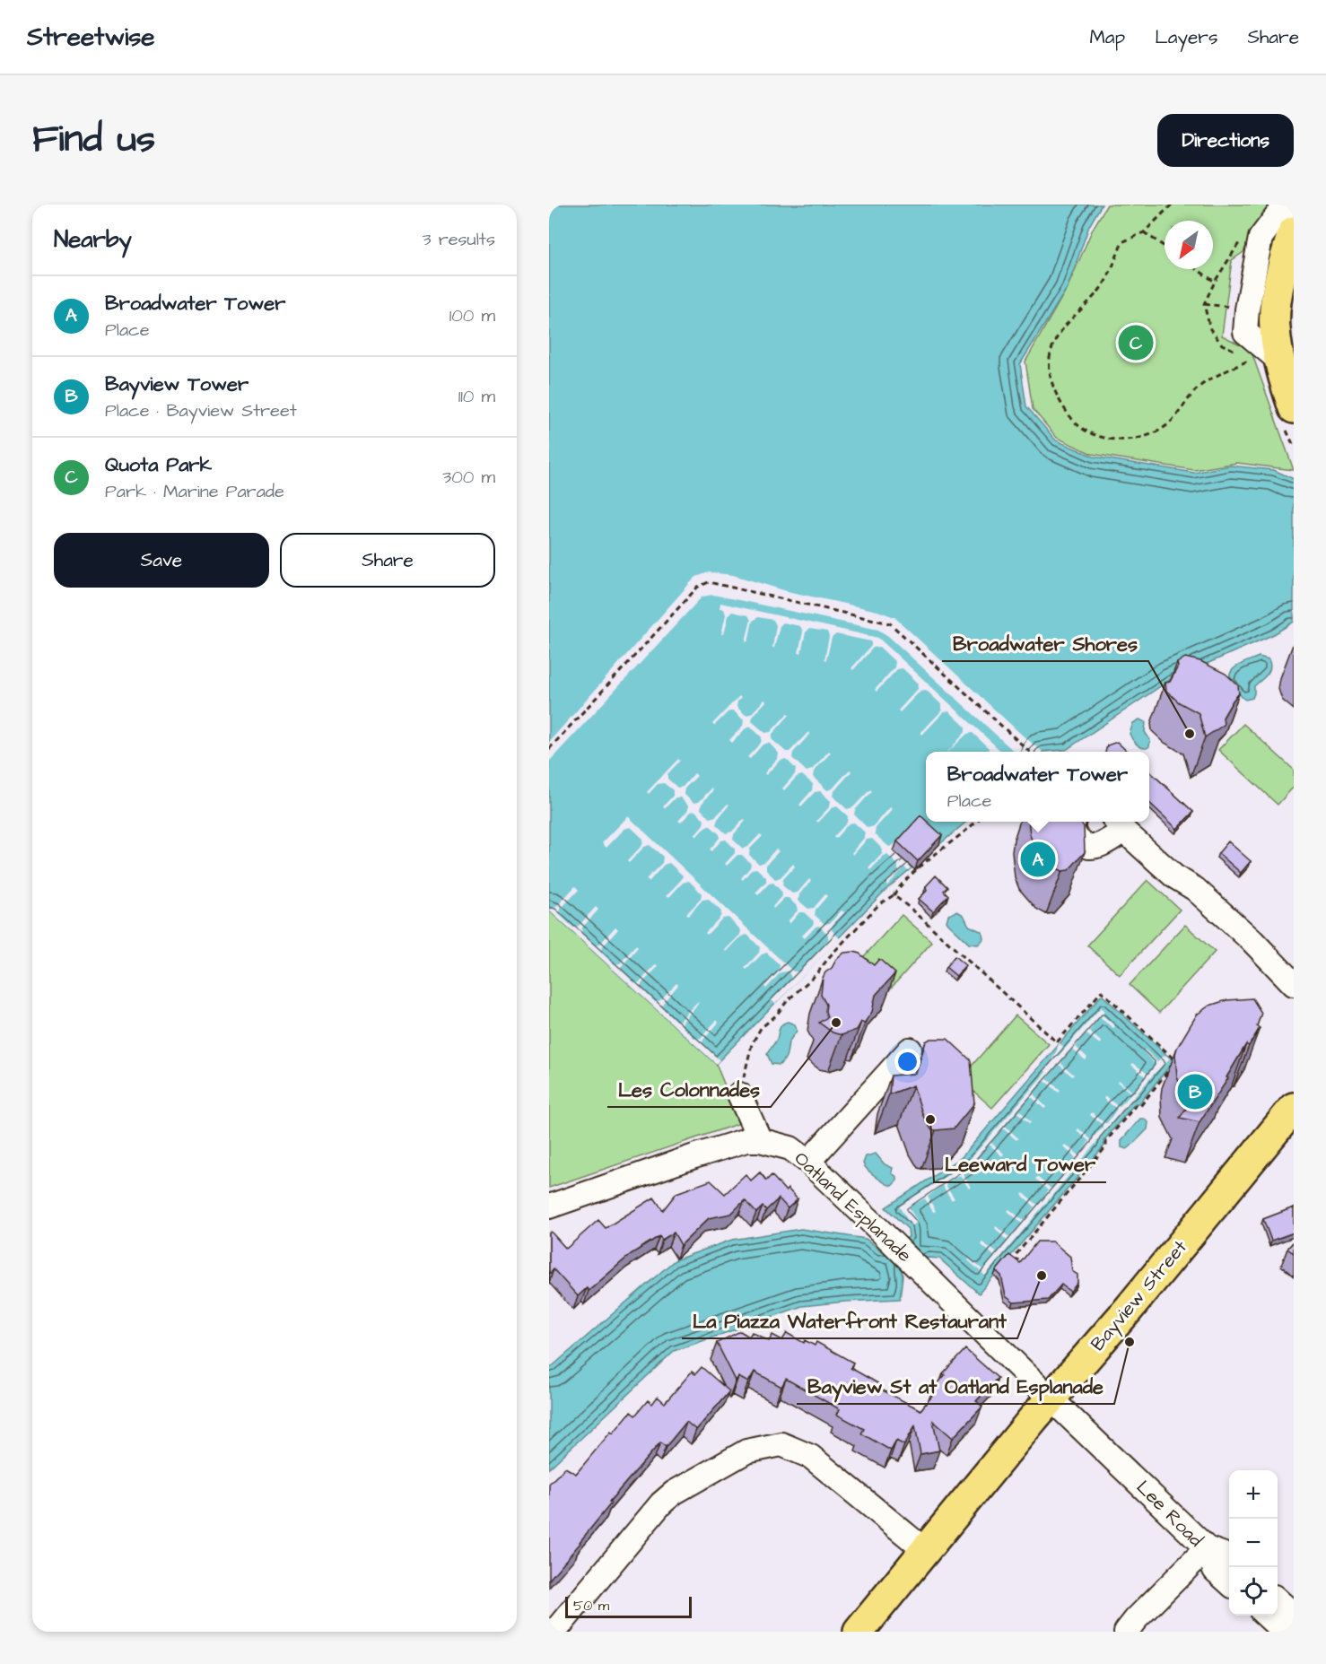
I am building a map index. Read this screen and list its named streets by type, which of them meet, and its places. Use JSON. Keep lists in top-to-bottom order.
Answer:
{
  "streets": {
    "main road": ["Bayview Street"],
    "street": ["Oatland Esplanade", "Lee Road"]
  },
  "crossings": [
    ["Oatland Esplanade", "Bayview Street"],
    ["Oatland Esplanade", "Lee Road"],
    ["Bayview Street", "Lee Road"]
  ],
  "places": [
    "Broadwater Shores",
    "Les Colonnades",
    "Leeward Tower",
    "La Piazza Waterfront Restaurant",
    "Bayview St at Oatland Esplanade"
  ],
  "scale_bar": "50 m",
  "north": "bottom left",
  "page": {
    "header": "Streetwise",
    "nav": ["Map", "Layers", "Share"],
    "title": "Find us",
    "buttons": [
      "Directions",
      ["Save", "Share"]
    ],
    "heading": ["Nearby", "3 results"],
    "list": [
      {
        "mark": "A",
        "name": "Broadwater Tower",
        "note": "Place",
        "value": "100 m"
      },
      {
        "mark": "B",
        "name": "Bayview Tower",
        "note": "Place · Bayview Street",
        "value": "110 m"
      },
      {
        "mark": "C",
        "name": "Quota Park",
        "note": "Park · Marine Parade",
        "value": "300 m"
      }
    ],
    "pins": ["C", "A", "B"],
    "popup": ["Broadwater Tower", "Place"],
    "map_buttons": ["+", "−"],
    "scale": "50 m"
  }
}
